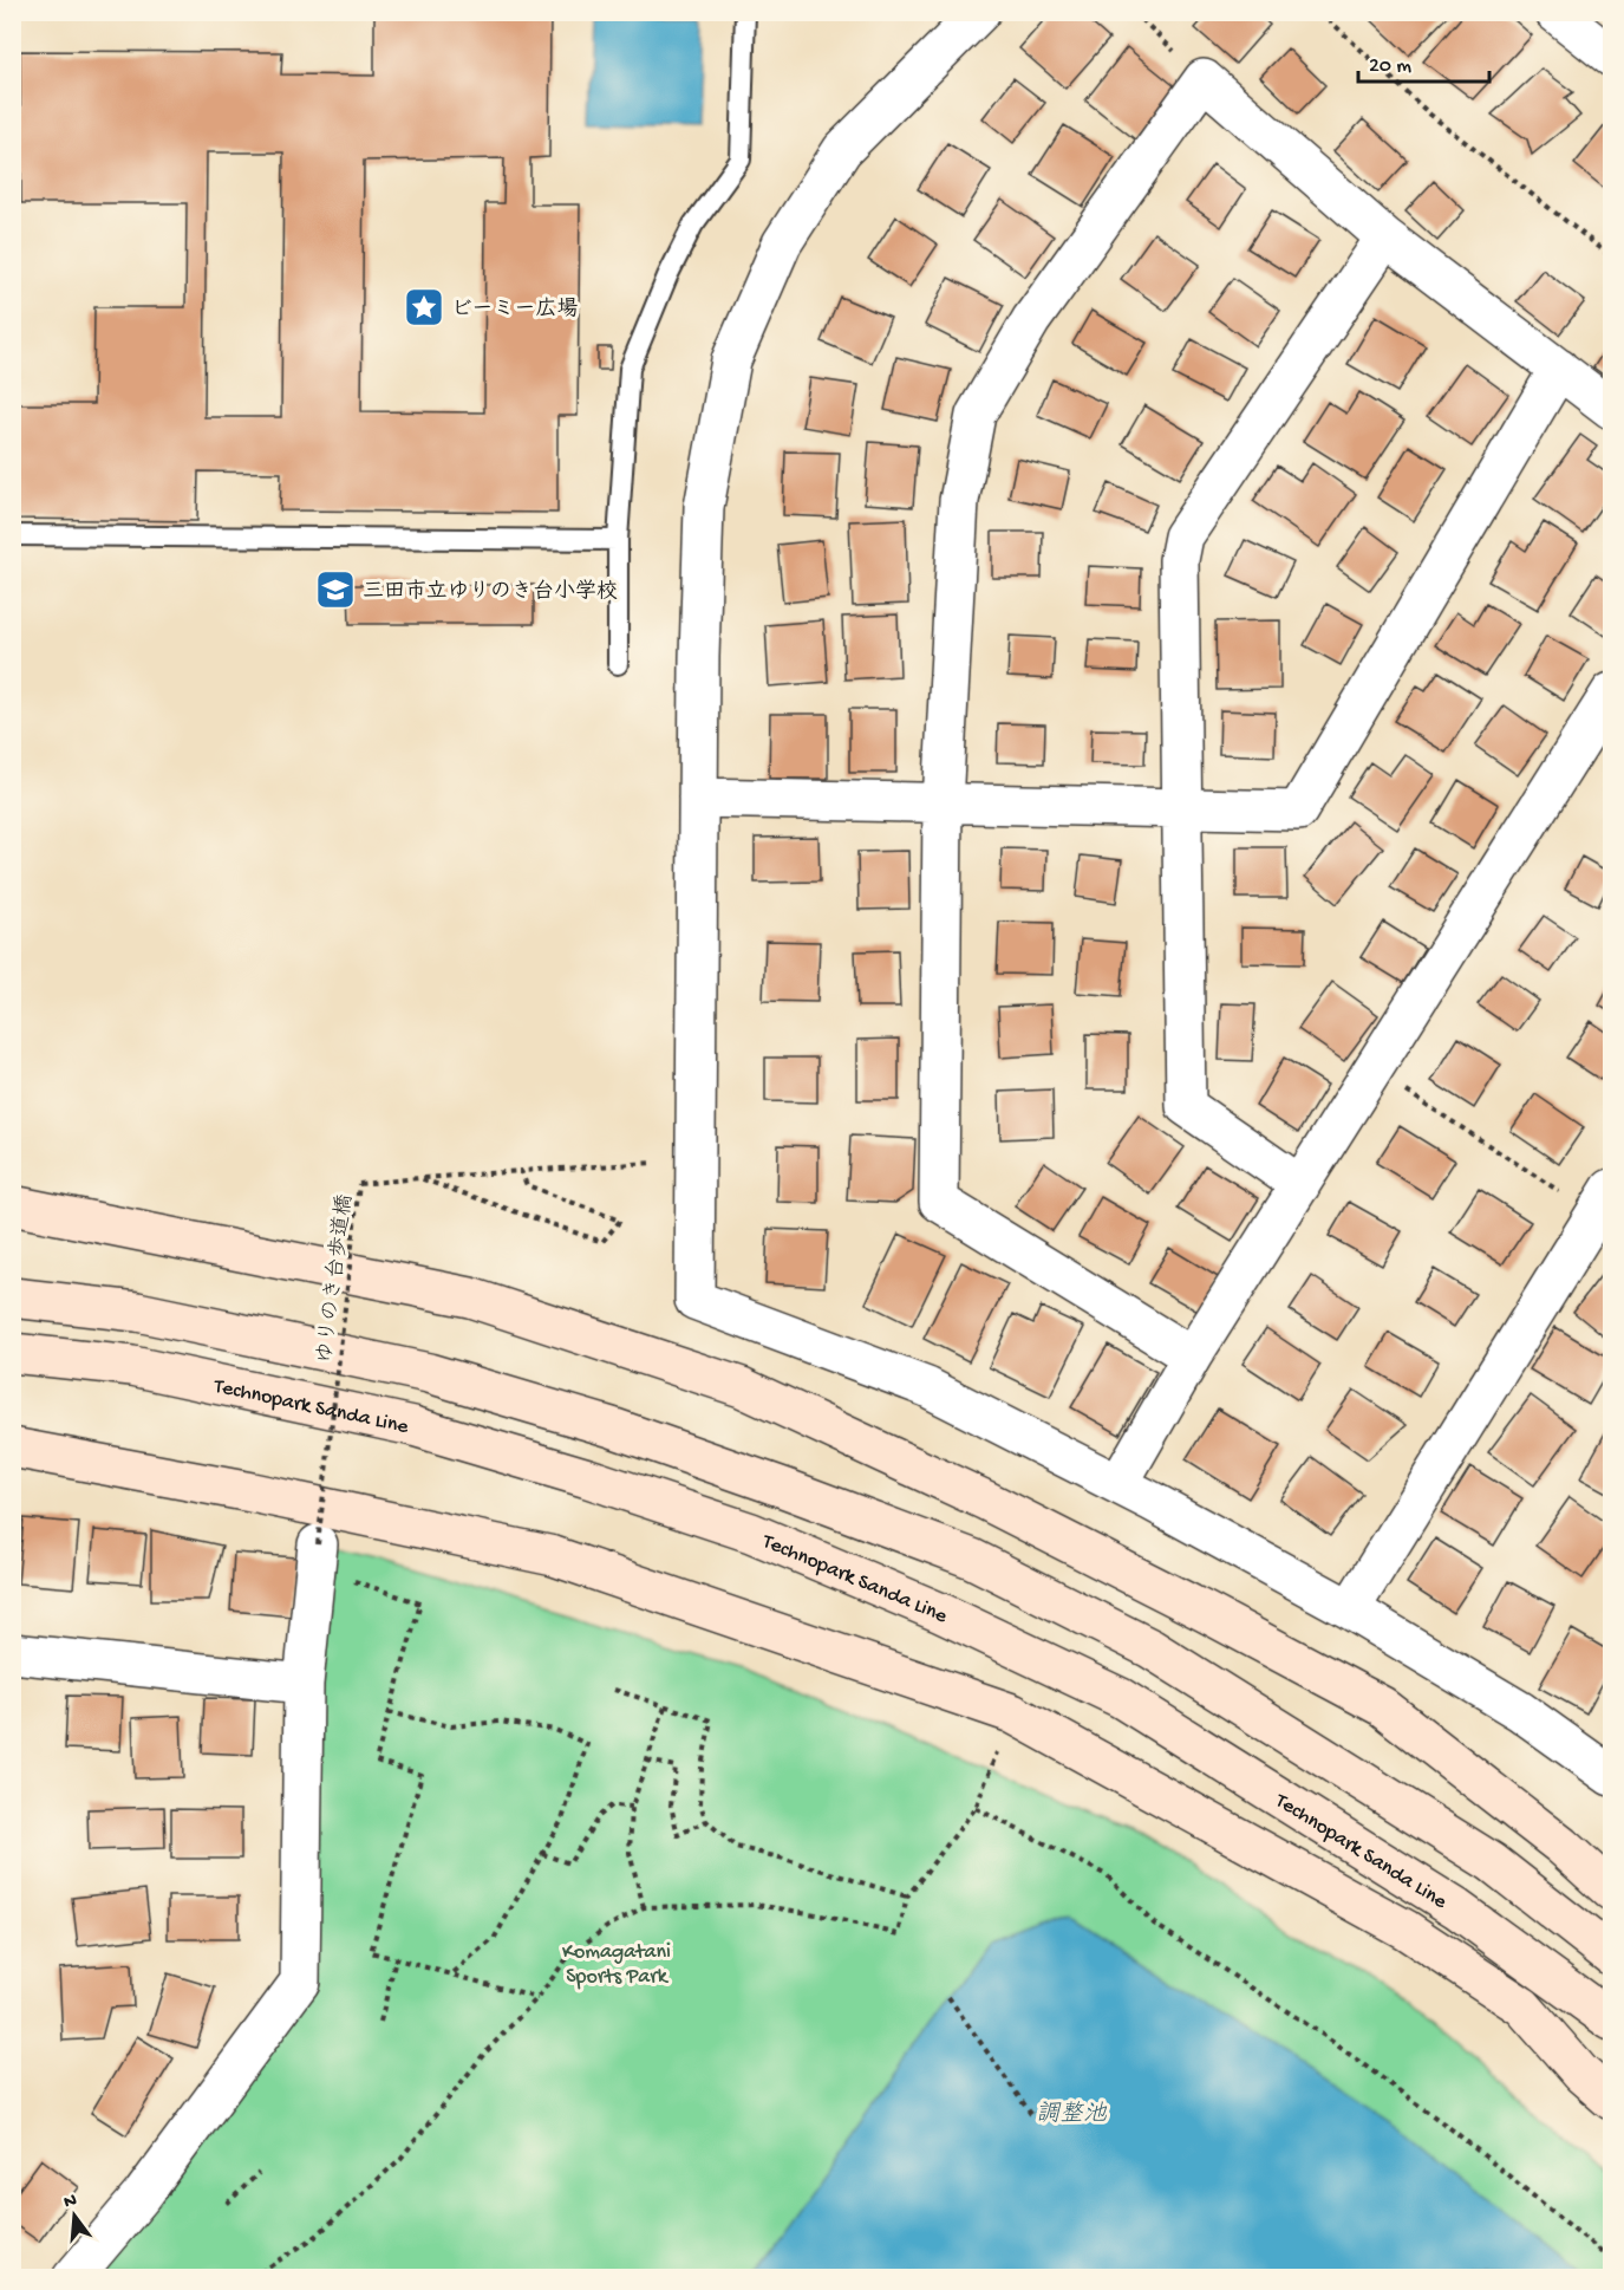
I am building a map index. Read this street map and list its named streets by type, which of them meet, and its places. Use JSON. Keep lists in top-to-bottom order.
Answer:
{
  "streets": {
    "main road": ["Technopark Sanda Line"],
    "path": ["ゆりのき台歩道橋"]
  },
  "water": ["調整池"],
  "parks": ["Komagatani Sports Park"],
  "places": {
    "place": ["ビーミー広場"],
    "school or university": ["三田市立ゆりのき台小学校"]
  },
  "scale_bar": "20 m",
  "north": "top"
}
